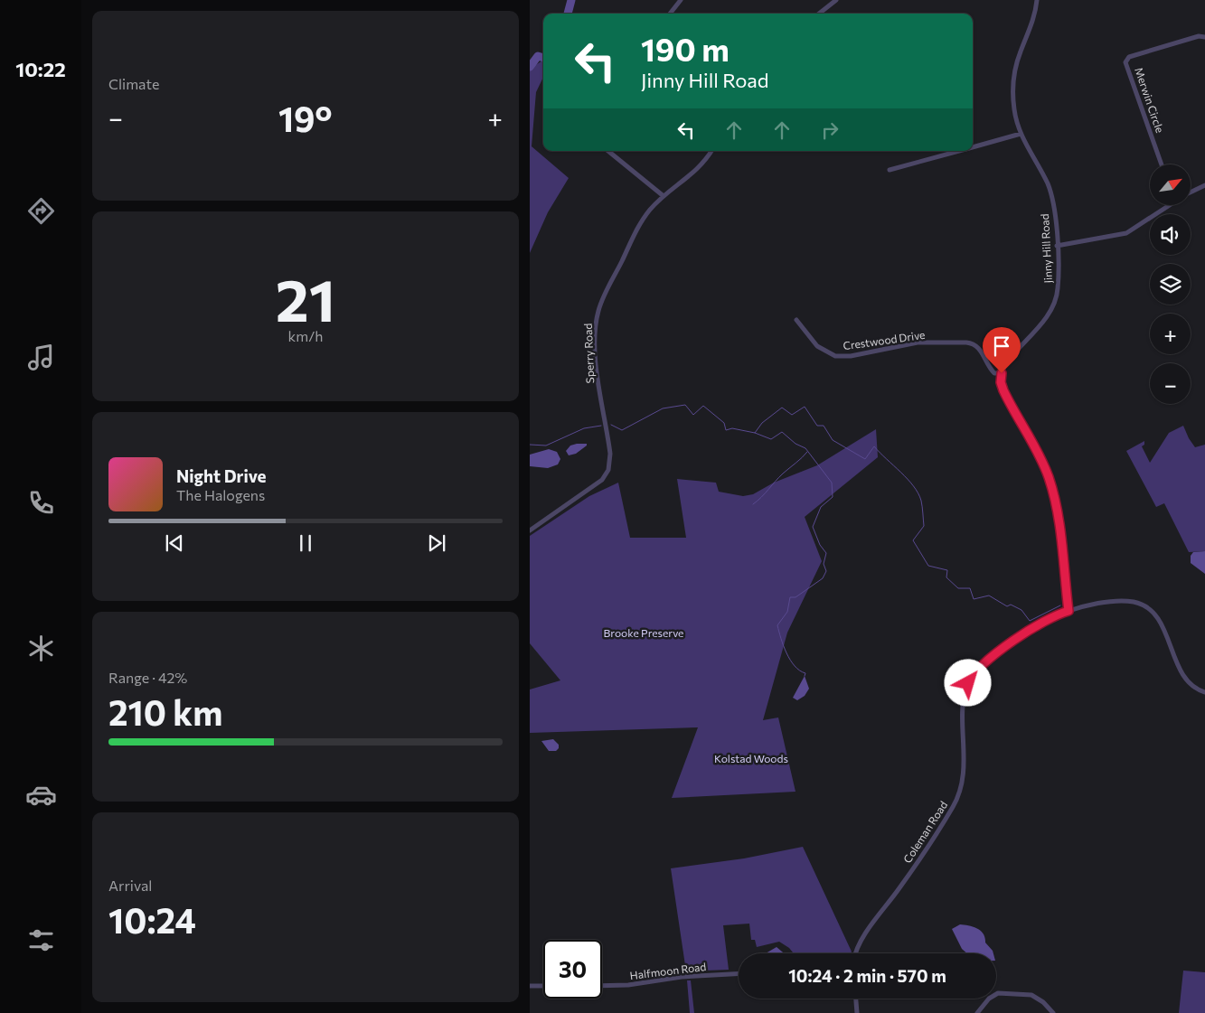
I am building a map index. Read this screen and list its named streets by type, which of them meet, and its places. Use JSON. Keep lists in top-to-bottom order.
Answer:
{
  "streets": {
    "street": [
      "Merwin Circle",
      "Jinny Hill Road",
      "Crestwood Drive",
      "Sperry Road",
      "Coleman Road",
      "Halfmoon Road"
    ]
  },
  "crossings": [
    ["Jinny Hill Road", "Crestwood Drive"]
  ],
  "parks": ["Brooke Preserve", "Kolstad Woods"],
  "north": "top right",
  "page": {
    "tabs": "10:22",
    "tile": [
      "Climate",
      ["21", "km/h"],
      ["Range · 42%", "210 km"],
      ["Arrival", "10:24"]
    ],
    "turn": ["190 m", "Jinny Hill Road"],
    "heat": ["−", "19°", "+"],
    "map_buttons": ["+", "−"],
    "song": ["Night Drive", "The Halogens"],
    "limit": "30",
    "trip": "10:24 · 2 min · 570 m"
  }
}
